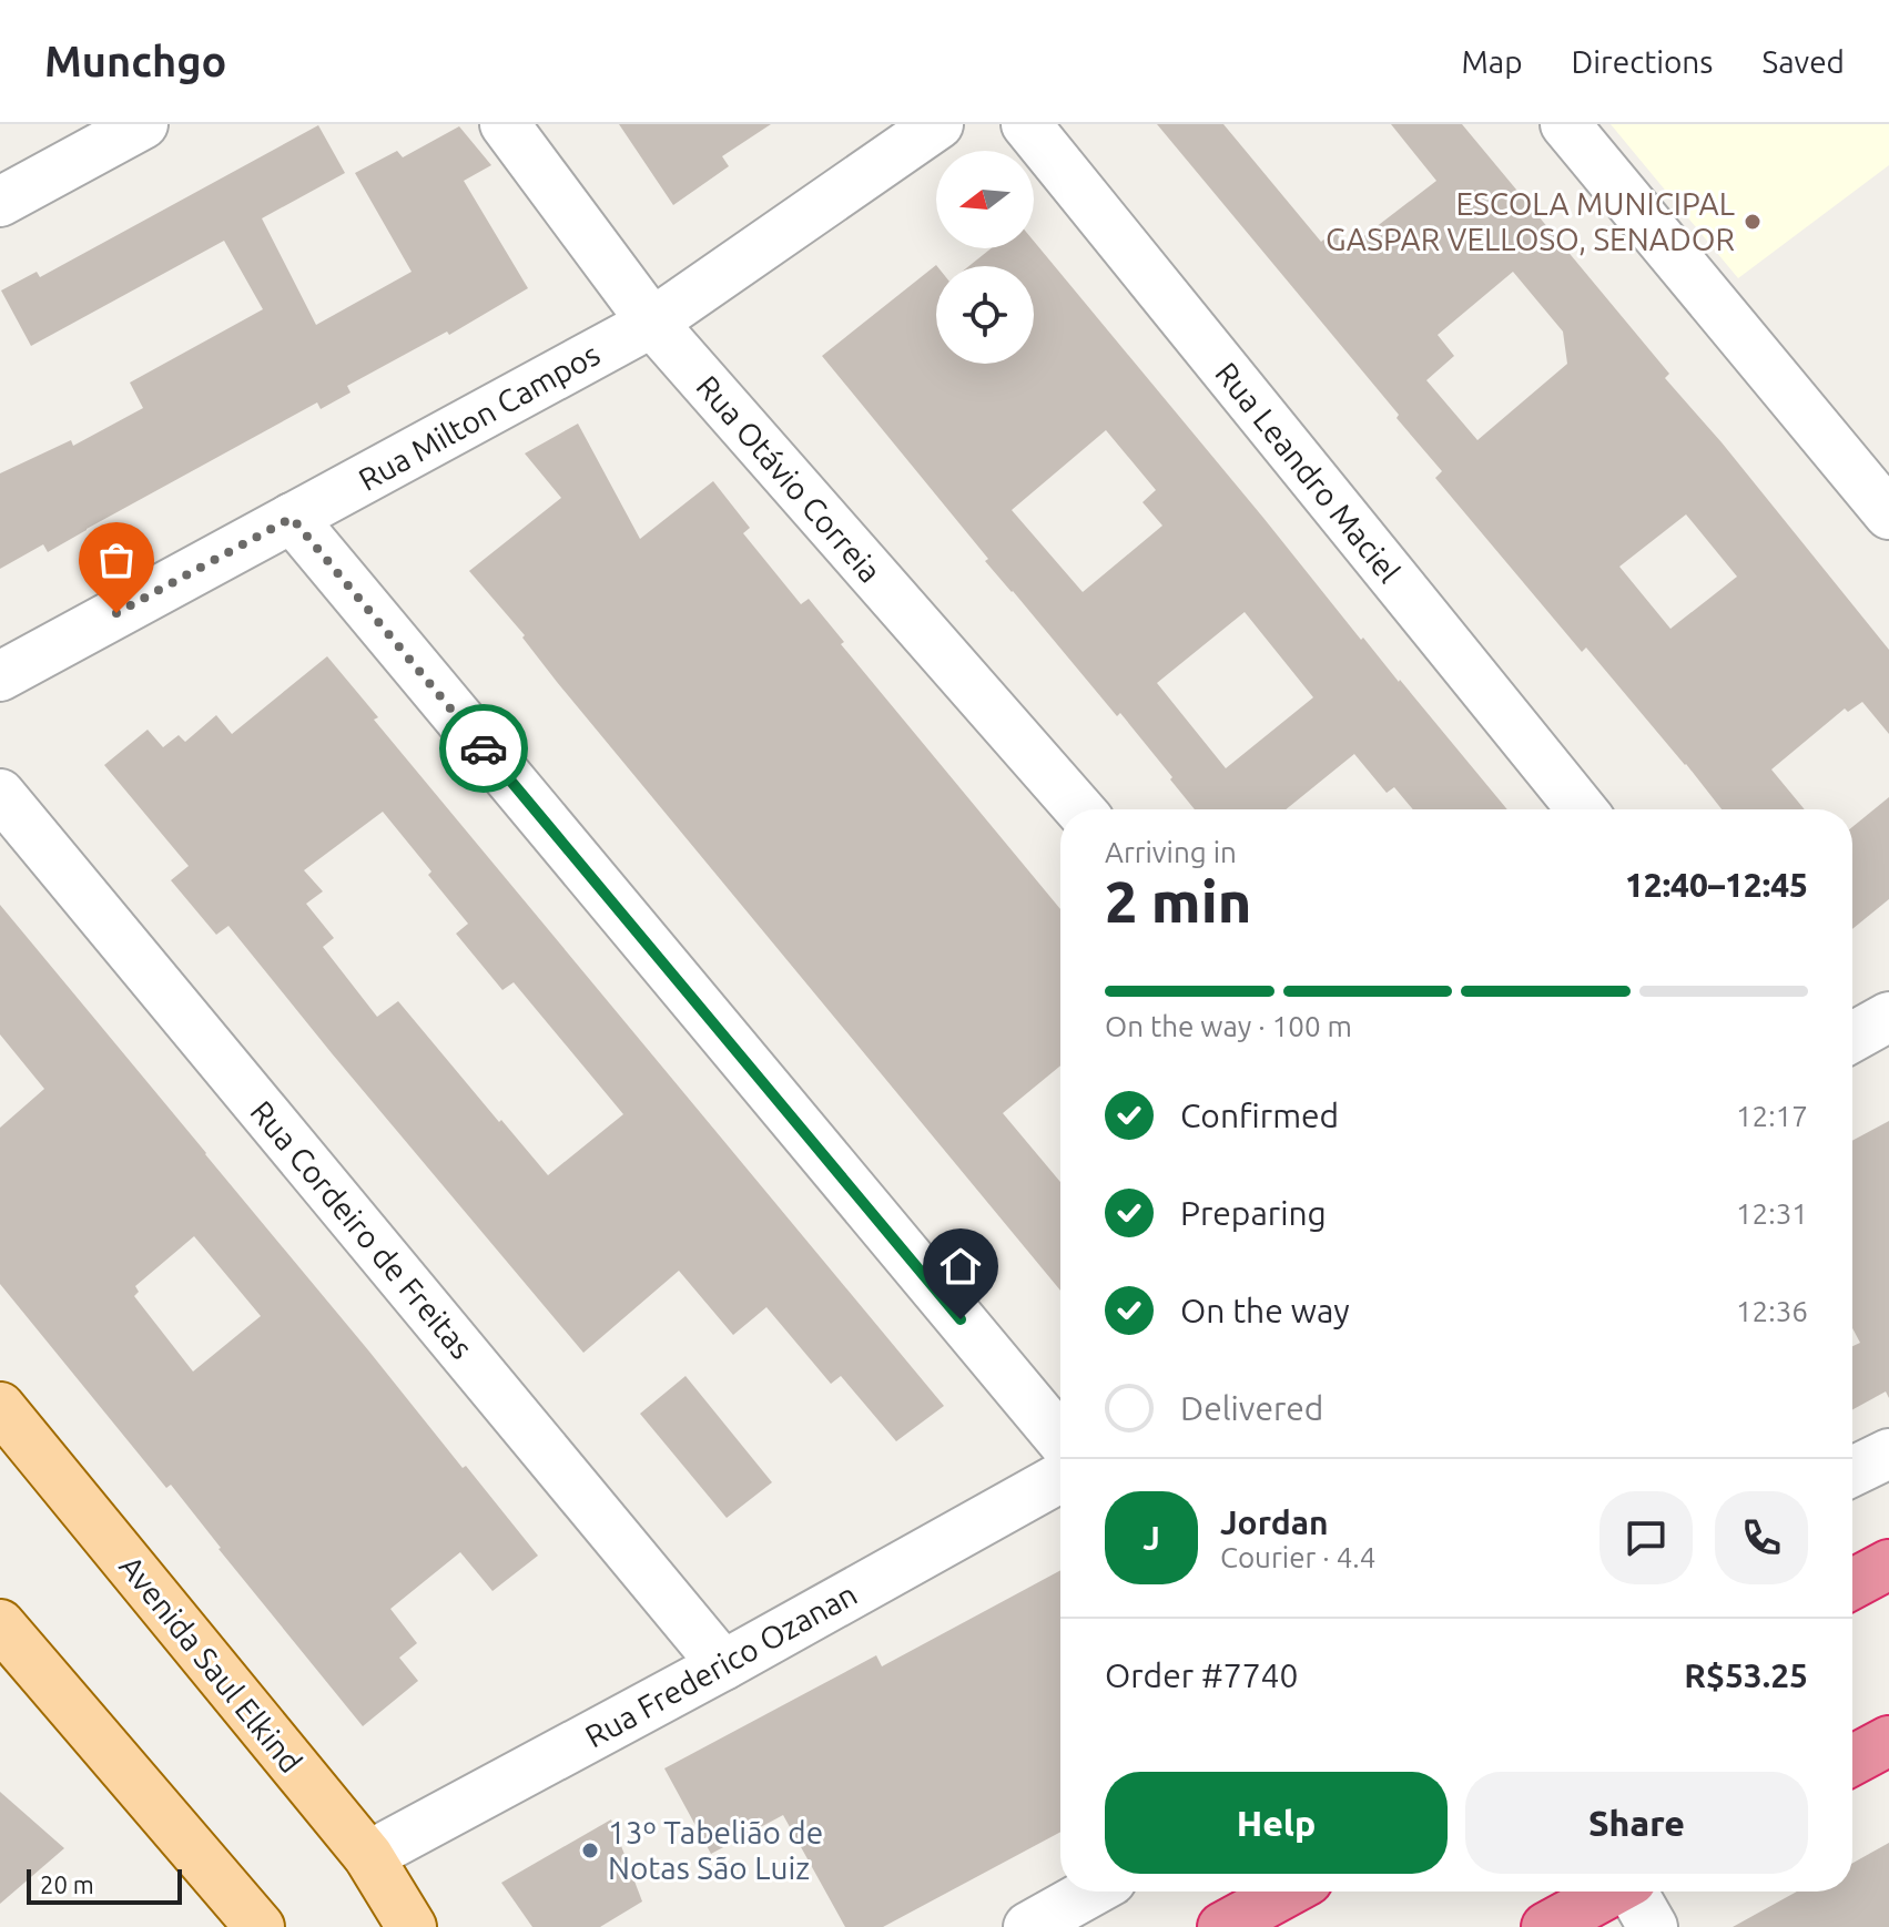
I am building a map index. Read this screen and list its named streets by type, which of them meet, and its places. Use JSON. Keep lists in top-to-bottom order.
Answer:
{
  "streets": {
    "main road": ["Avenida Saul Elkind"],
    "street": [
      "Rua Milton Campos",
      "Rua Leandro Maciel",
      "Rua Otávio Correia",
      "Rua Cordeiro de Freitas",
      "Rua Frederico Ozanan"
    ]
  },
  "crossings": [
    ["Rua Milton Campos", "Rua Otávio Correia"],
    ["Rua Cordeiro de Freitas", "Rua Frederico Ozanan"],
    ["Avenida Saul Elkind", "Rua Frederico Ozanan"]
  ],
  "places": ["ESCOLA MUNICIPAL GASPAR VELLOSO, SENADOR", "13º Tabelião de Notas São Luiz"],
  "scale_bar": "20 m",
  "north": "left",
  "page": {
    "header": "Munchgo",
    "nav": ["Map", "Directions", "Saved"],
    "heading": ["2 min", "Arriving in", "12:40–12:45"],
    "panel": [
      "Jordan",
      "Courier · 4.4",
      "Order #7740",
      "R$53.25"
    ],
    "bar": "On the way · 100 m",
    "list": [
      ["Confirmed", "12:17"],
      ["Preparing", "12:31"],
      ["On the way", "12:36"],
      "Delivered"
    ],
    "round": "J",
    "buttons": ["Help", "Share"],
    "scale": "20 m"
  }
}
